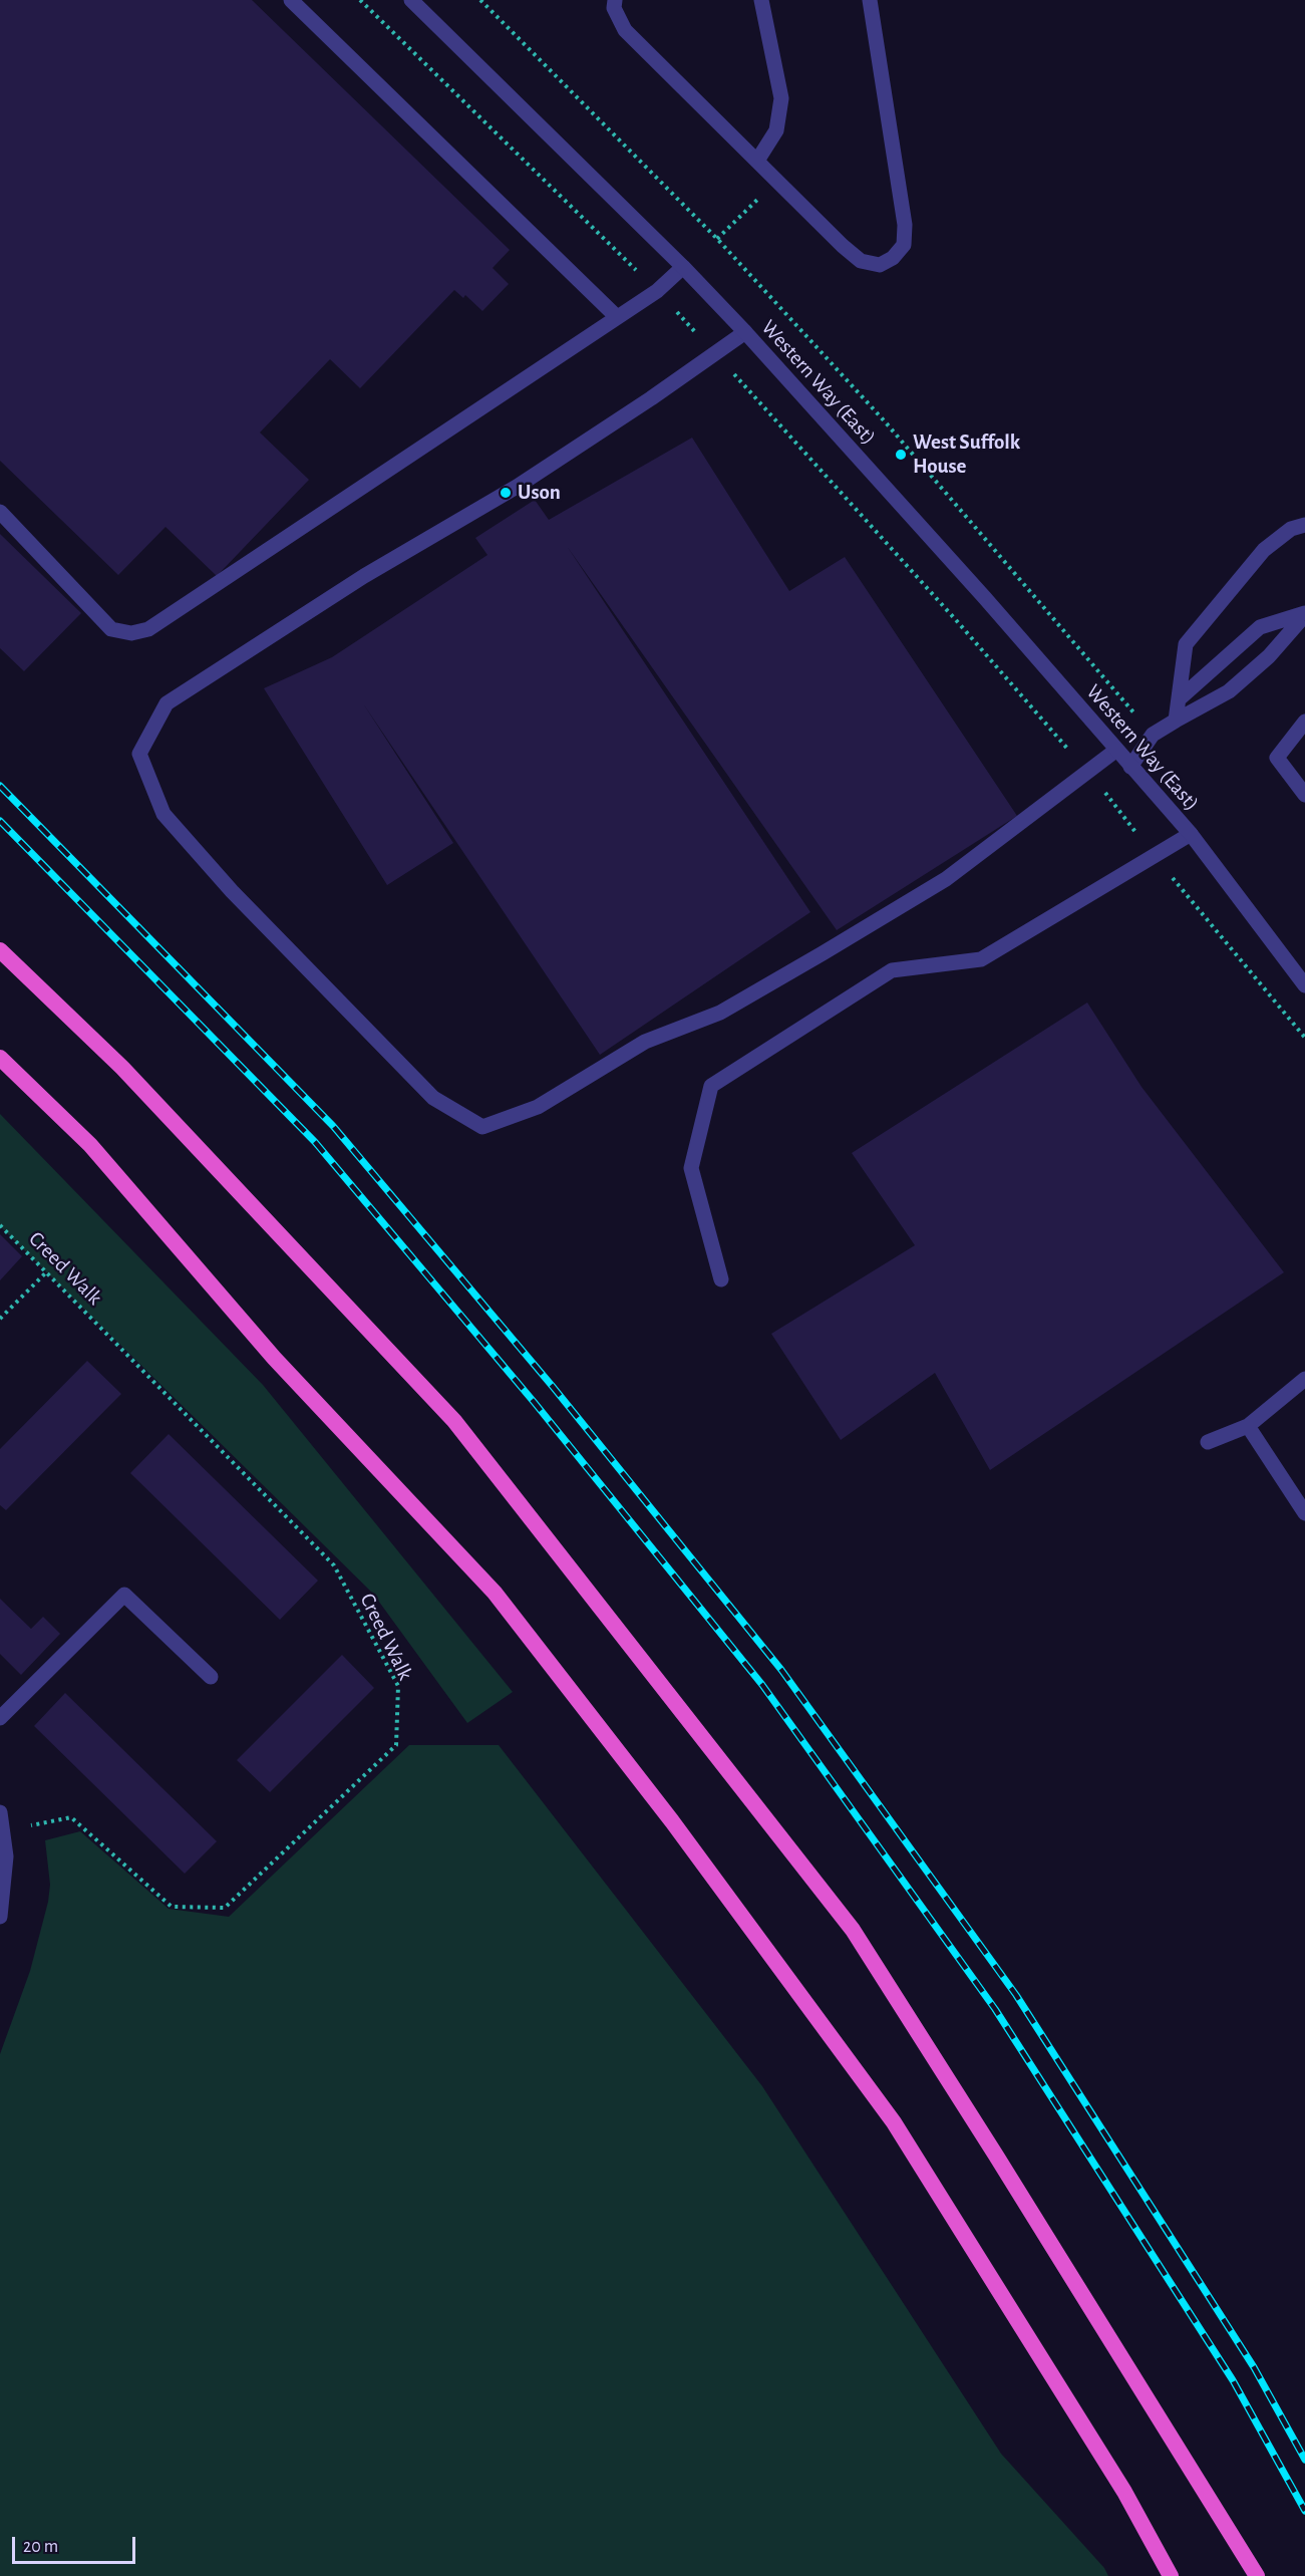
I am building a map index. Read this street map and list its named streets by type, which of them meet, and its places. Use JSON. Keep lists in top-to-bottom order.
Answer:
{
  "streets": {
    "street": ["Western Way (East)"],
    "path": ["Creed Walk"]
  },
  "places": ["West Suffolk House", "Uson"],
  "scale_bar": "20 m"
}
